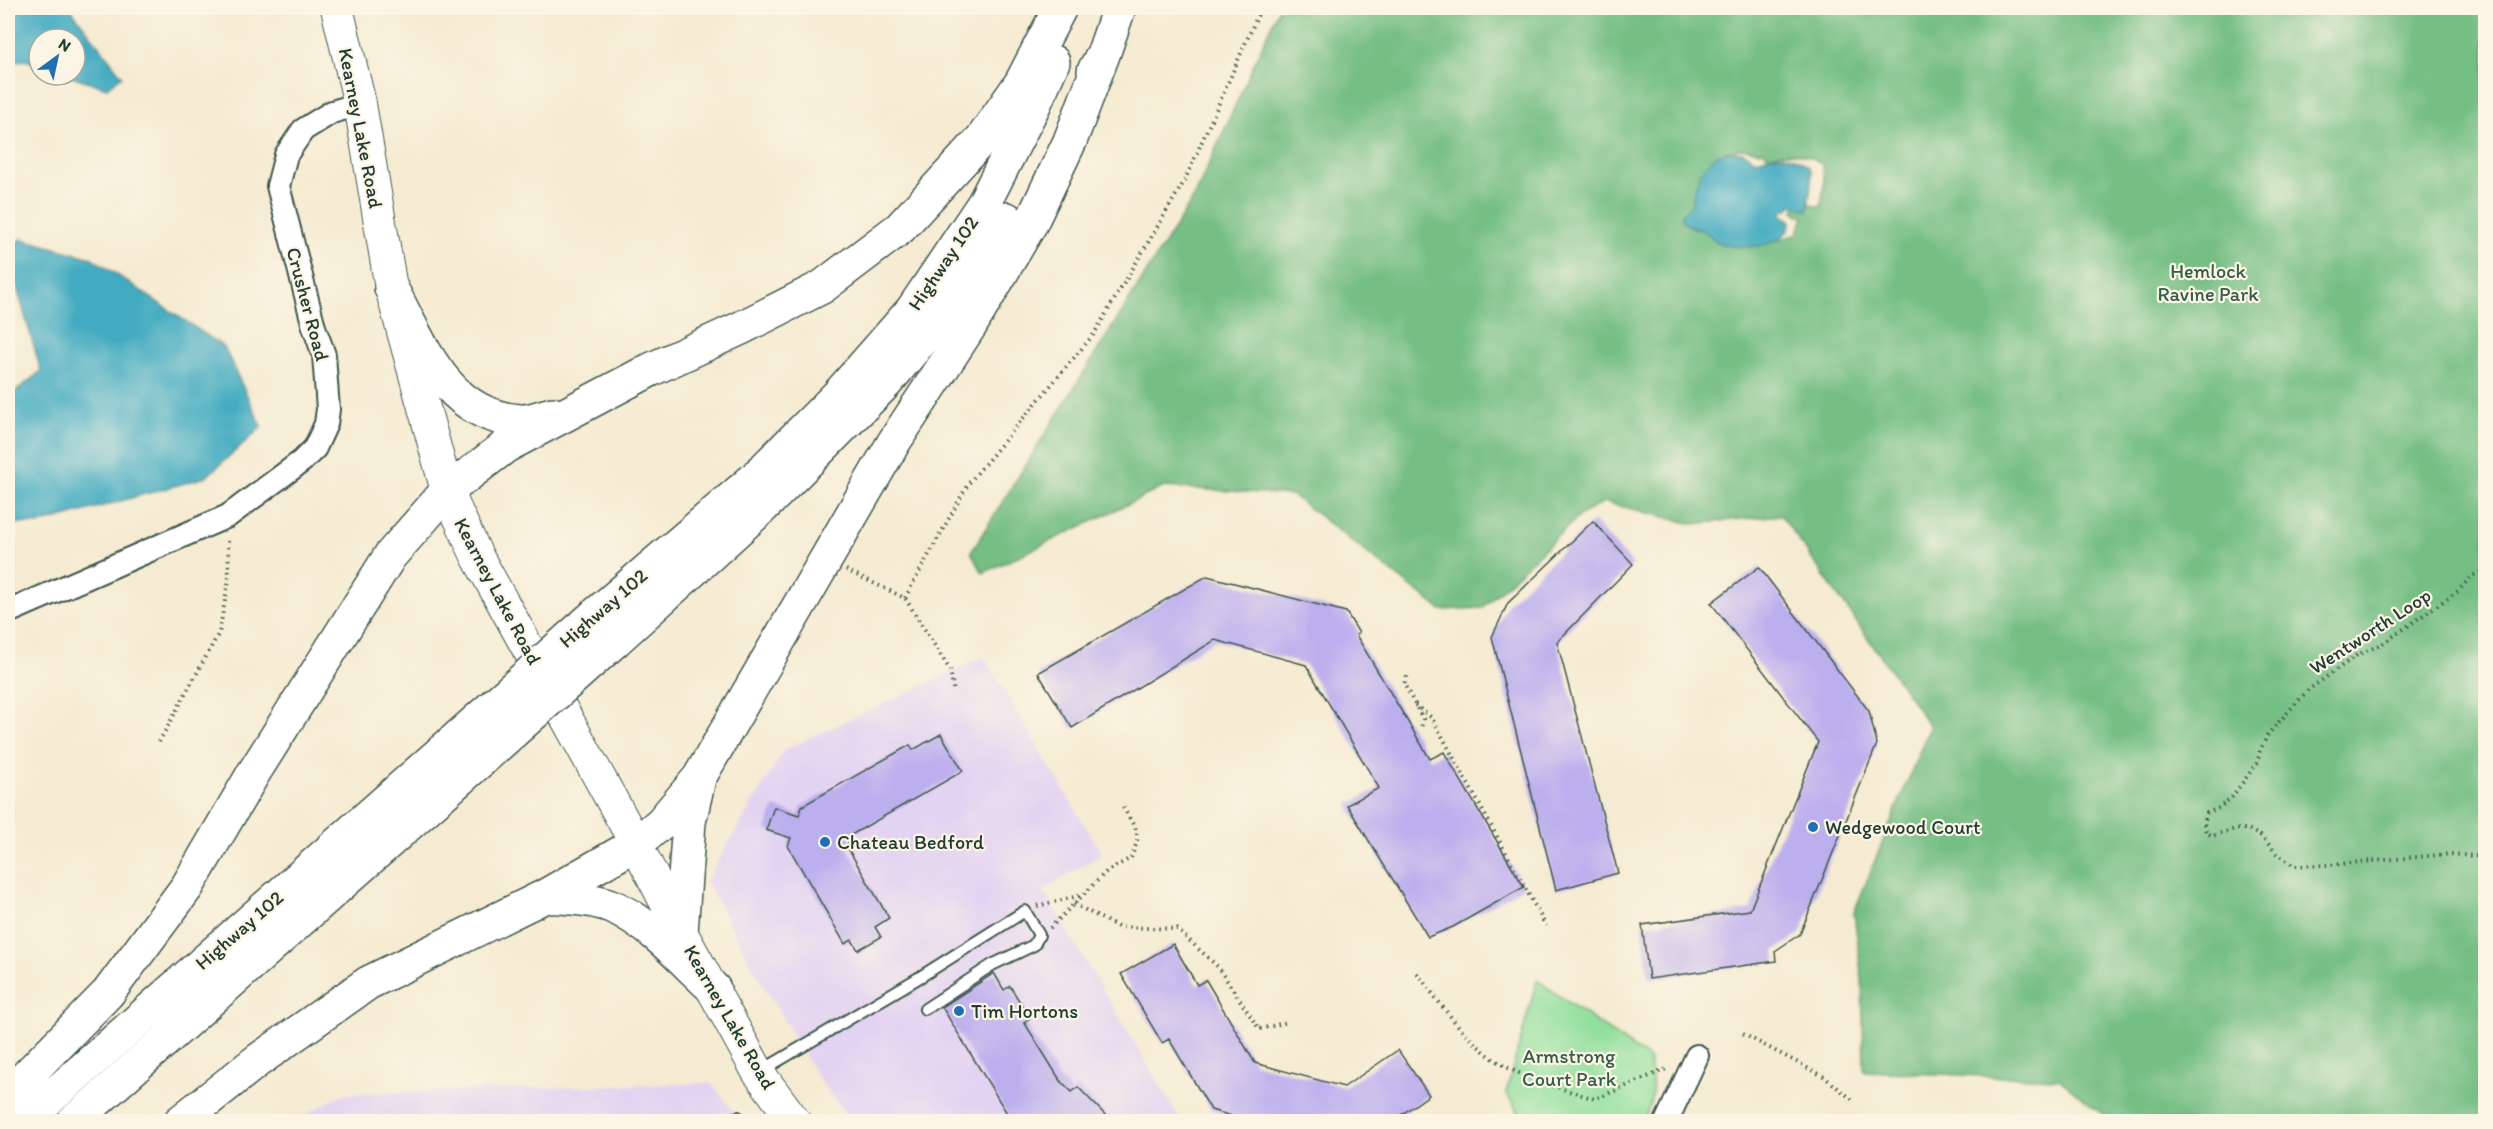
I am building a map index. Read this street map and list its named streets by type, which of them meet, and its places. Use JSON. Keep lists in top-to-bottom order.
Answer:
{
  "streets": {
    "highway": ["Highway 102"],
    "main road": ["Kearney Lake Road"],
    "street": ["Crusher Road"],
    "path": ["Wentworth Loop"]
  },
  "crossings": [
    ["Kearney Lake Road", "Crusher Road"]
  ],
  "parks": ["Hemlock Ravine Park", "Armstrong Court Park"],
  "places": ["Wedgewood Court", "Chateau Bedford", "Tim Hortons"],
  "north": "top right"
}
